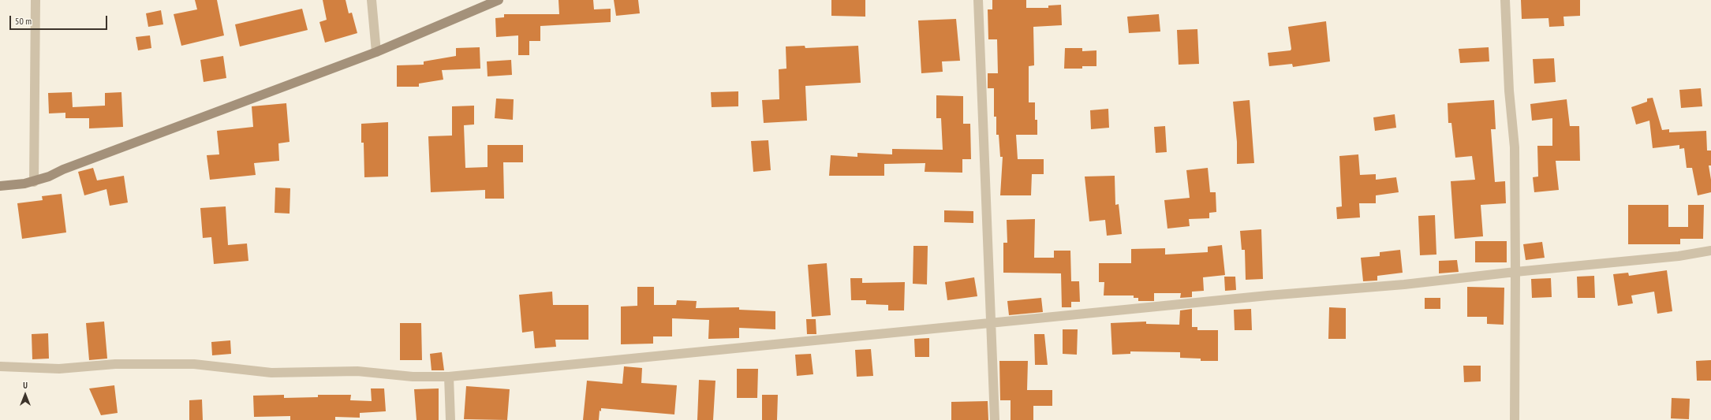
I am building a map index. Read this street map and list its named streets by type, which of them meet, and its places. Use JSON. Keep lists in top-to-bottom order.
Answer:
{
  "scale_bar": "50 m",
  "north": "top"
}
